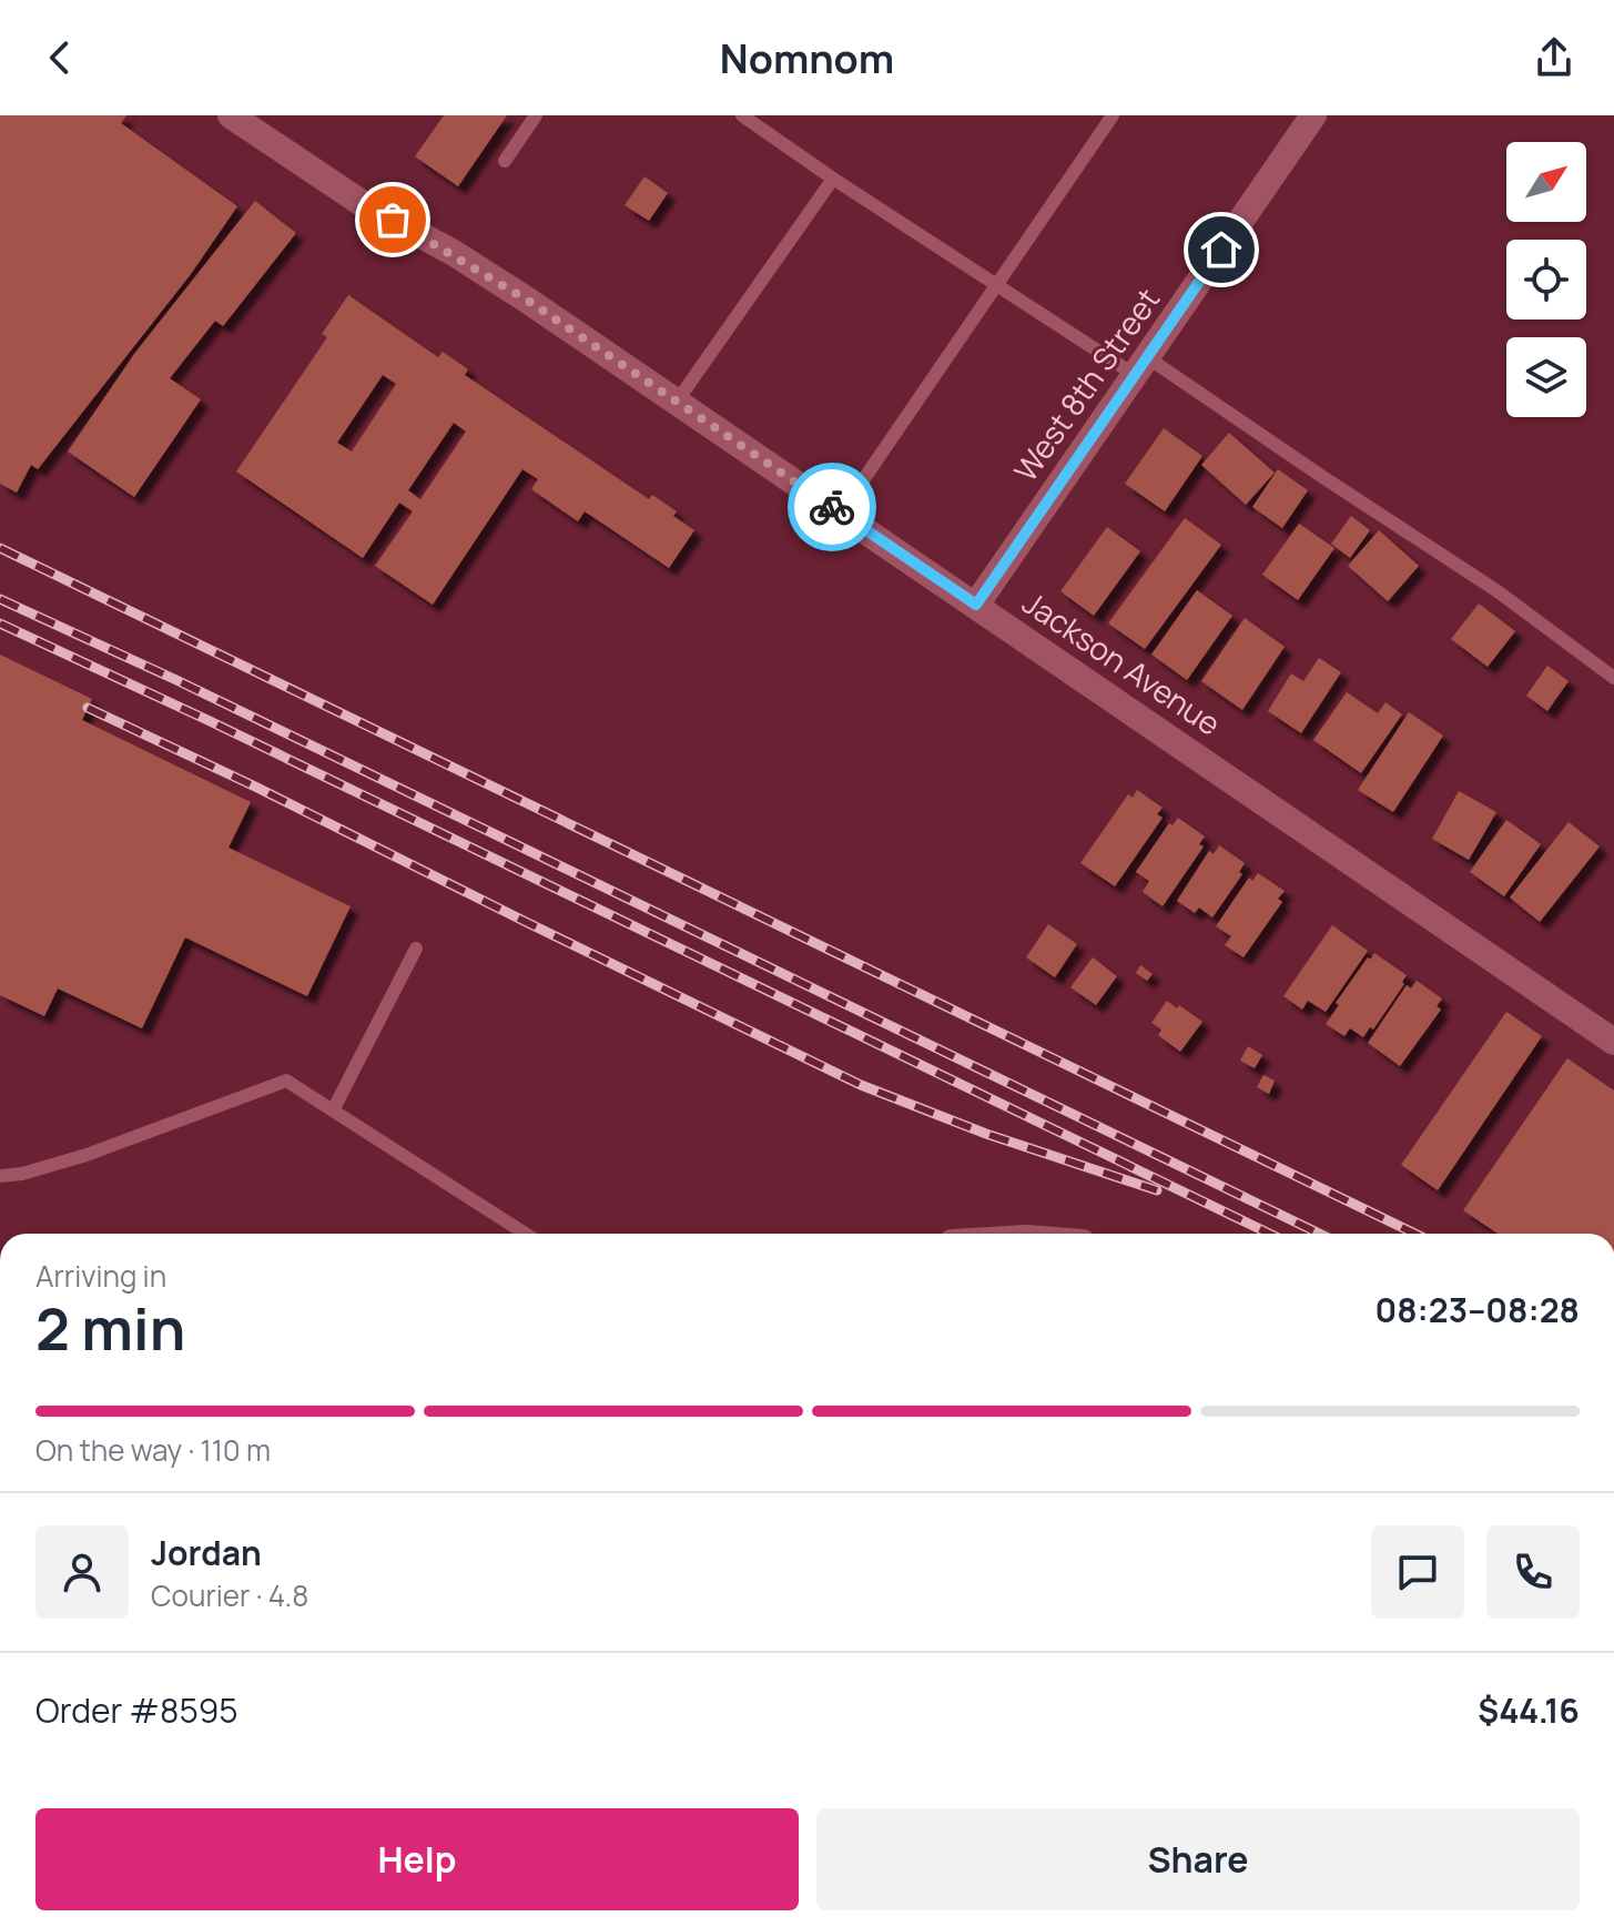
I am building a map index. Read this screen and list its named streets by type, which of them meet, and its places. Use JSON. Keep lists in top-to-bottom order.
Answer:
{
  "streets": {
    "street": ["West 8th Street", "Jackson Avenue"]
  },
  "crossings": [
    ["West 8th Street", "Jackson Avenue"]
  ],
  "north": "top right",
  "page": {
    "header": "Nomnom",
    "heading": ["2 min", "Arriving in", "08:23–08:28"],
    "panel": [
      "Jordan",
      "Courier · 4.8",
      "Order #8595",
      "$44.16"
    ],
    "bar": "On the way · 110 m",
    "buttons": ["Help", "Share"]
  }
}
